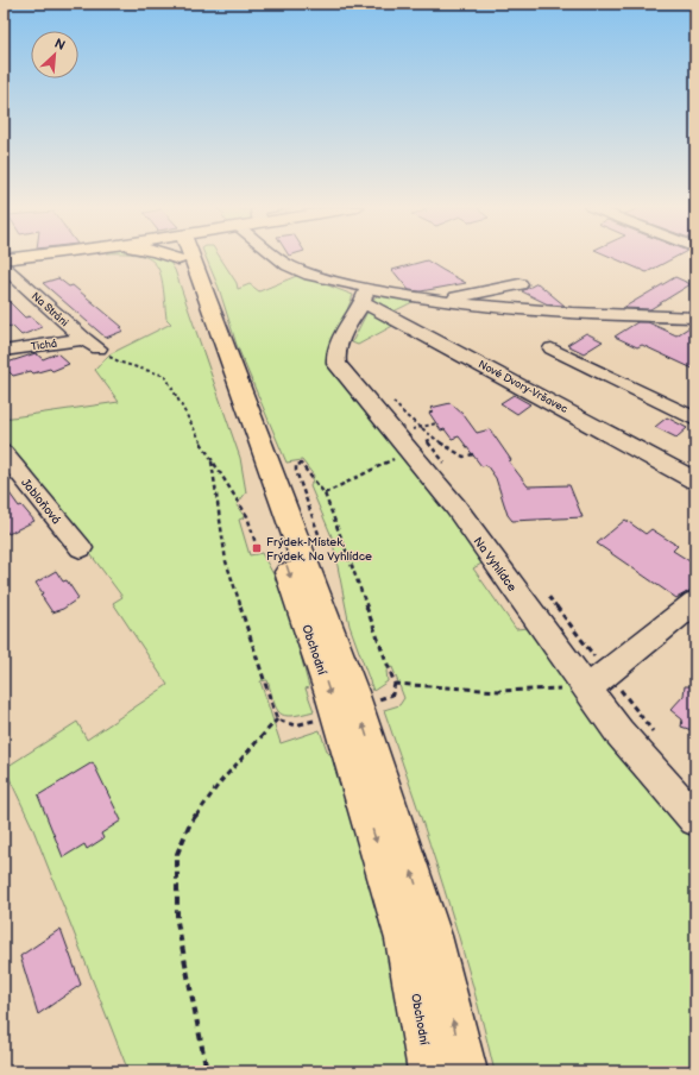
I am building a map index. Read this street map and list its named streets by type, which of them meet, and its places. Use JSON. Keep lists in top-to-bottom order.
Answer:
{
  "streets": {
    "main road": ["Obchodní"],
    "street": [
      "Na Stráni",
      "Tichá",
      "Nové Dvory-Vršavec",
      "Jabloňová",
      "Na Vyhlídce"
    ]
  },
  "crossings": [
    ["Na Stráni", "Tichá"],
    ["Nové Dvory-Vršavec", "Na Vyhlídce"]
  ],
  "places": {
    "transit": ["Frýdek-Místek, Frýdek, Na Vyhlídce"]
  },
  "north": "top right"
}
